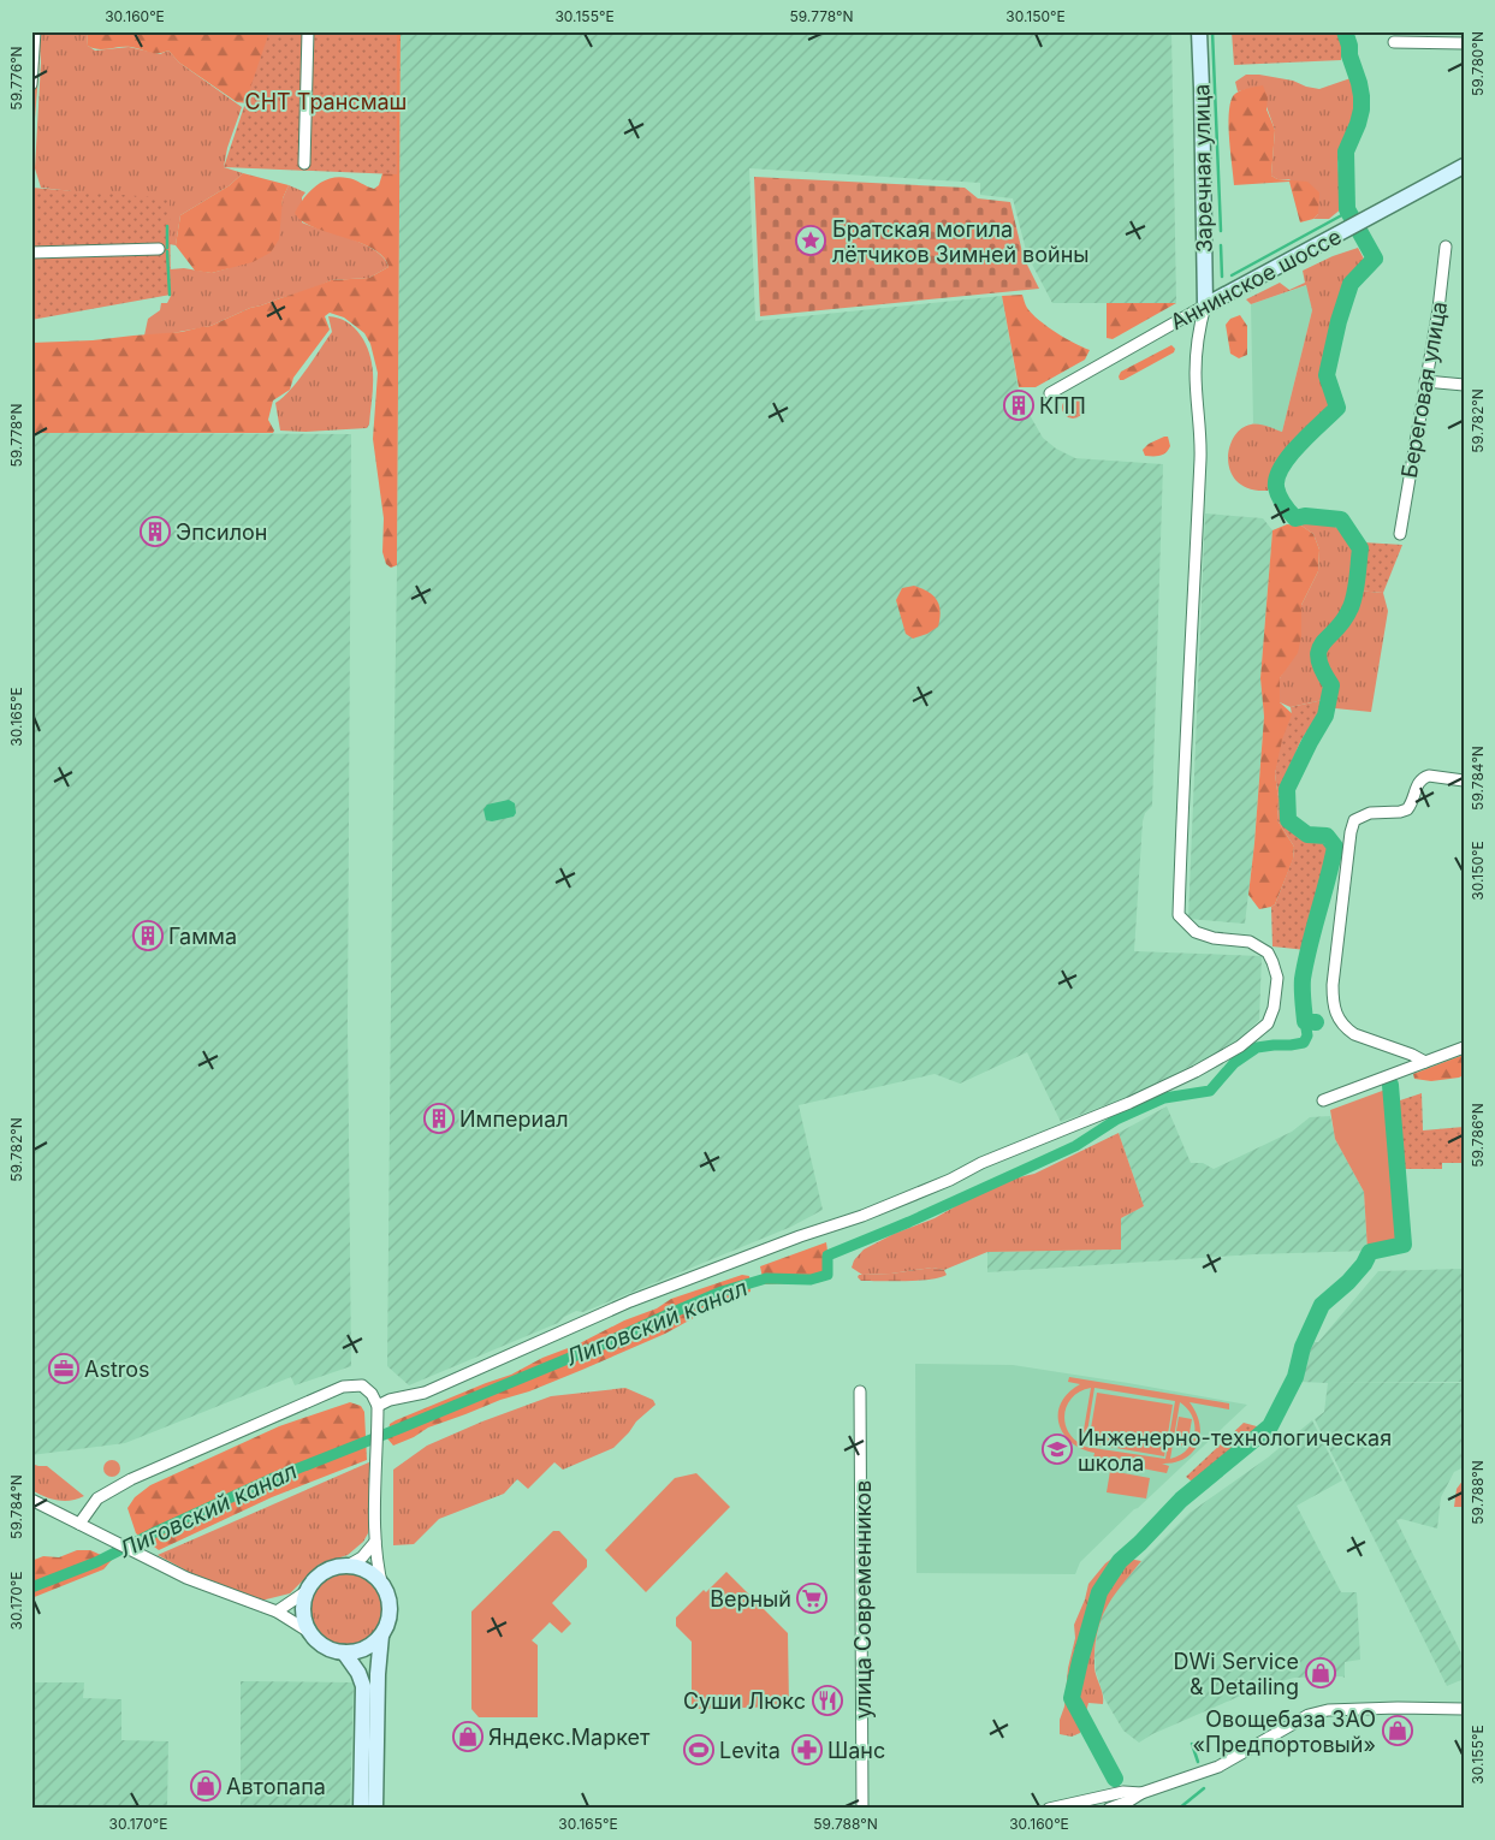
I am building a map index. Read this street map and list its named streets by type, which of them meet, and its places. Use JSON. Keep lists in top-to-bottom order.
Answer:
{
  "streets": {
    "street": [
      "Заречная улица",
      "Аннинское шоссе",
      "Береговая улица",
      "улица Современников"
    ]
  },
  "crossings": [
    ["Заречная улица", "Аннинское шоссе"]
  ],
  "water": ["Лиговский канал"],
  "parks": ["СНТ Трансмаш"],
  "places": {
    "place": ["Братская могила лётчиков Зимней войны"],
    "building": [
      "КПП",
      "Эпсилон",
      "Гамма",
      "Империал"
    ],
    "office": ["Astros"],
    "school or university": ["Инженерно-технологическая школа"],
    "supermarket": ["Верный"],
    "shop": [
      "DWi Service & Detailing",
      "Овощебаза ЗАО «Предпортовый»",
      "Яндекс.Маркет",
      "Автопапа"
    ],
    "restaurant": ["Суши Люкс"],
    "sports": ["Levita"],
    "pharmacy": ["Шанс"]
  },
  "coordinates": [
    "30.160°E",
    "30.155°E",
    "59.778°N",
    "30.150°E",
    "59.780°N",
    "59.776°N",
    "59.782°N",
    "30.165°E",
    "59.784°N",
    "59.786°N",
    "59.788°N",
    "30.170°E"
  ]
}
